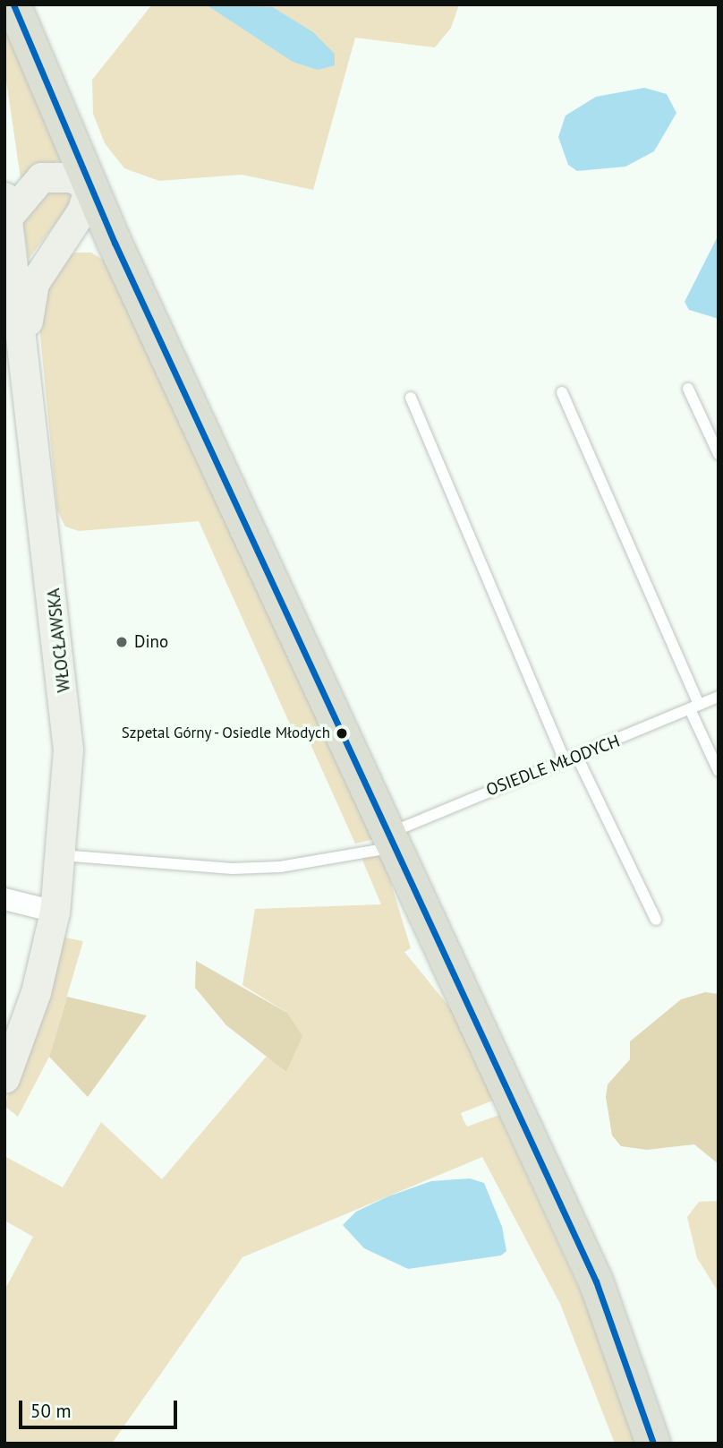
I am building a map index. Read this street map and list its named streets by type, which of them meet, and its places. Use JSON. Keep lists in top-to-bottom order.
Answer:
{
  "streets": {
    "main road": ["WŁOCŁAWSKA"],
    "lane": ["OSIEDLE MŁODYCH"]
  },
  "crossings": [
    ["WŁOCŁAWSKA", "OSIEDLE MŁODYCH"]
  ],
  "places": ["Dino", "Szpetal Górny - Osiedle Młodych"],
  "scale_bar": "50 m"
}
